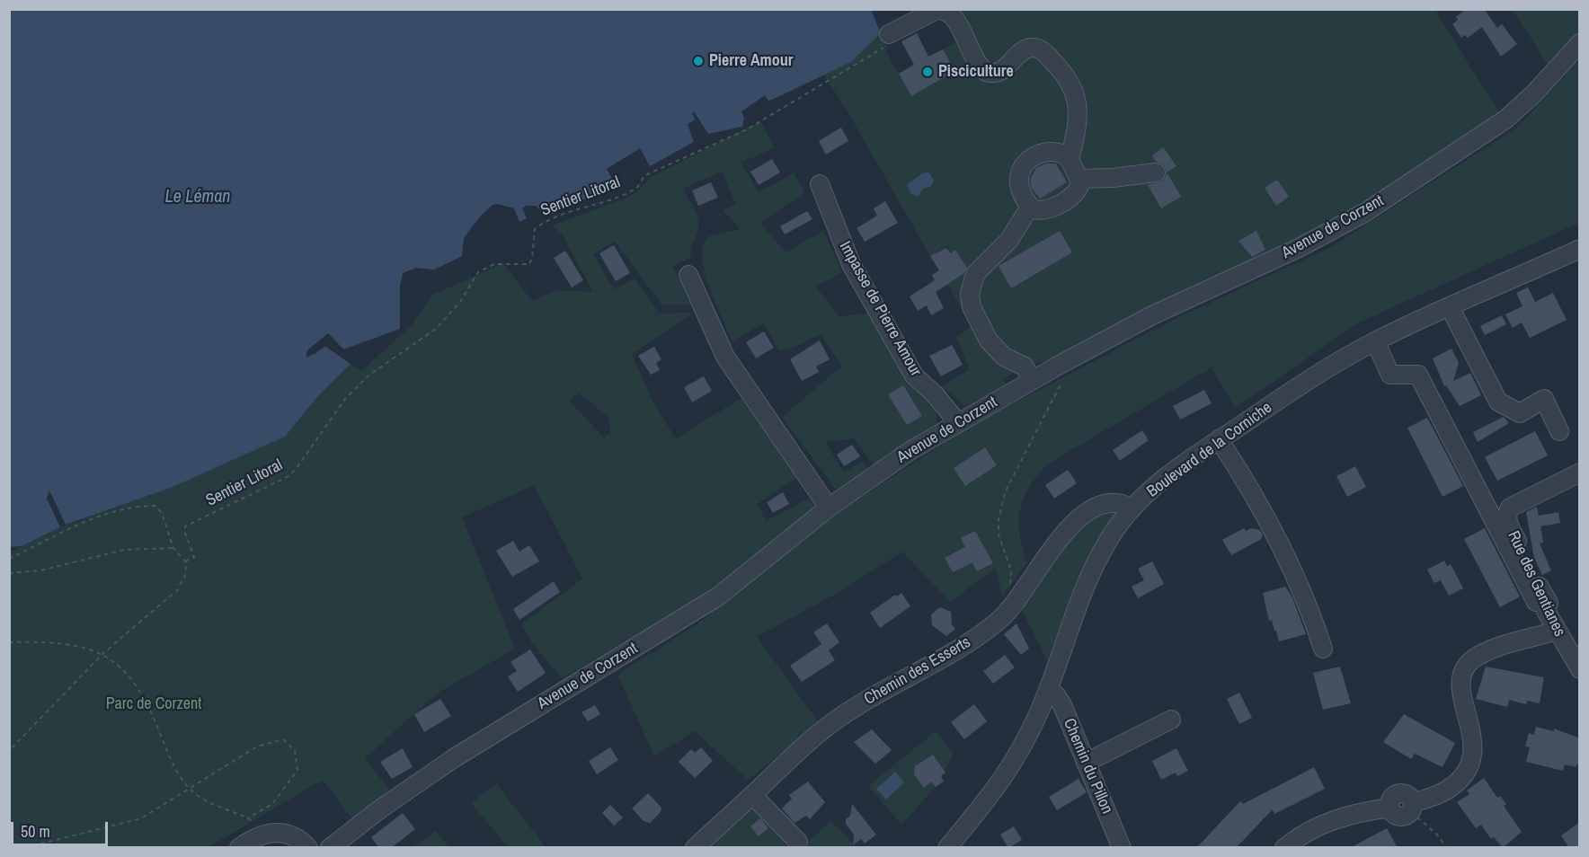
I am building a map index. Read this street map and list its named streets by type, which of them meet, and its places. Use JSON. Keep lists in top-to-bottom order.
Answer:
{
  "streets": {
    "street": [
      "Avenue de Corzent",
      "Impasse de Pierre Amour",
      "Boulevard de la Corniche",
      "Rue des Gentianes",
      "Chemin des Esserts",
      "Chemin du Pillon"
    ],
    "path": ["Sentier Litoral"]
  },
  "crossings": [
    ["Avenue de Corzent", "Impasse de Pierre Amour"],
    ["Boulevard de la Corniche", "Chemin des Esserts"],
    ["Boulevard de la Corniche", "Chemin du Pillon"]
  ],
  "water": ["Le Léman"],
  "parks": ["Parc de Corzent"],
  "places": ["Pierre Amour", "Pisciculture"],
  "scale_bar": "50 m"
}
